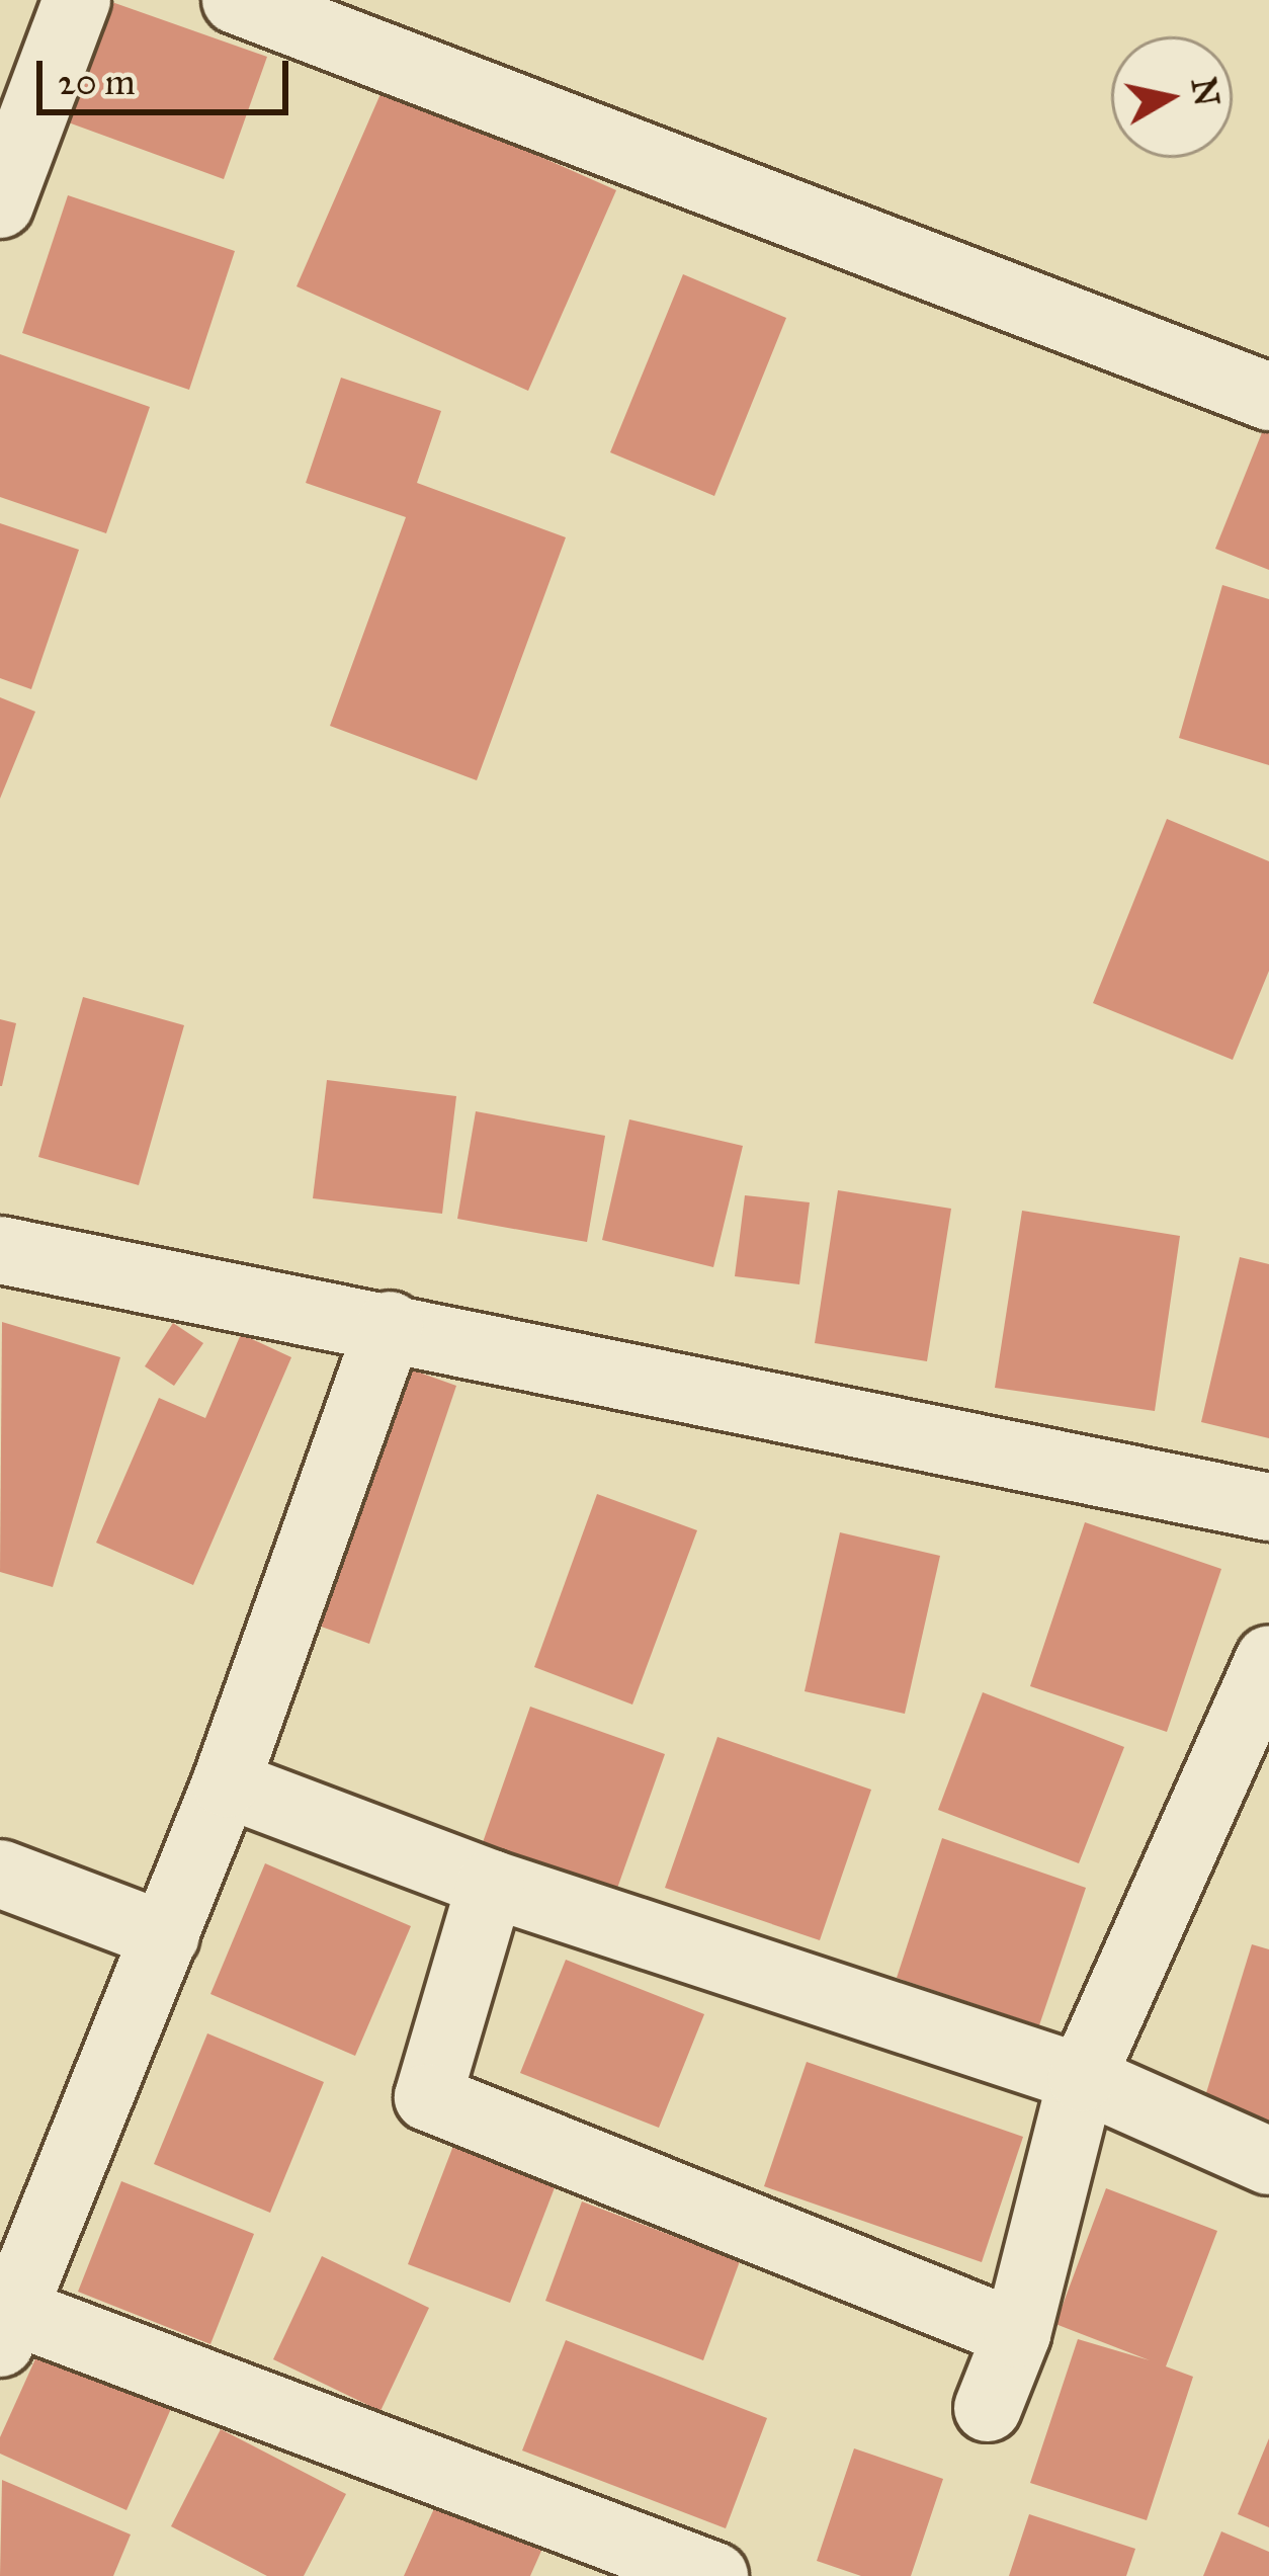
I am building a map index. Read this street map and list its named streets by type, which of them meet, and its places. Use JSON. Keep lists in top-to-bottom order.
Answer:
{
  "scale_bar": "20 m",
  "north": "right"
}
